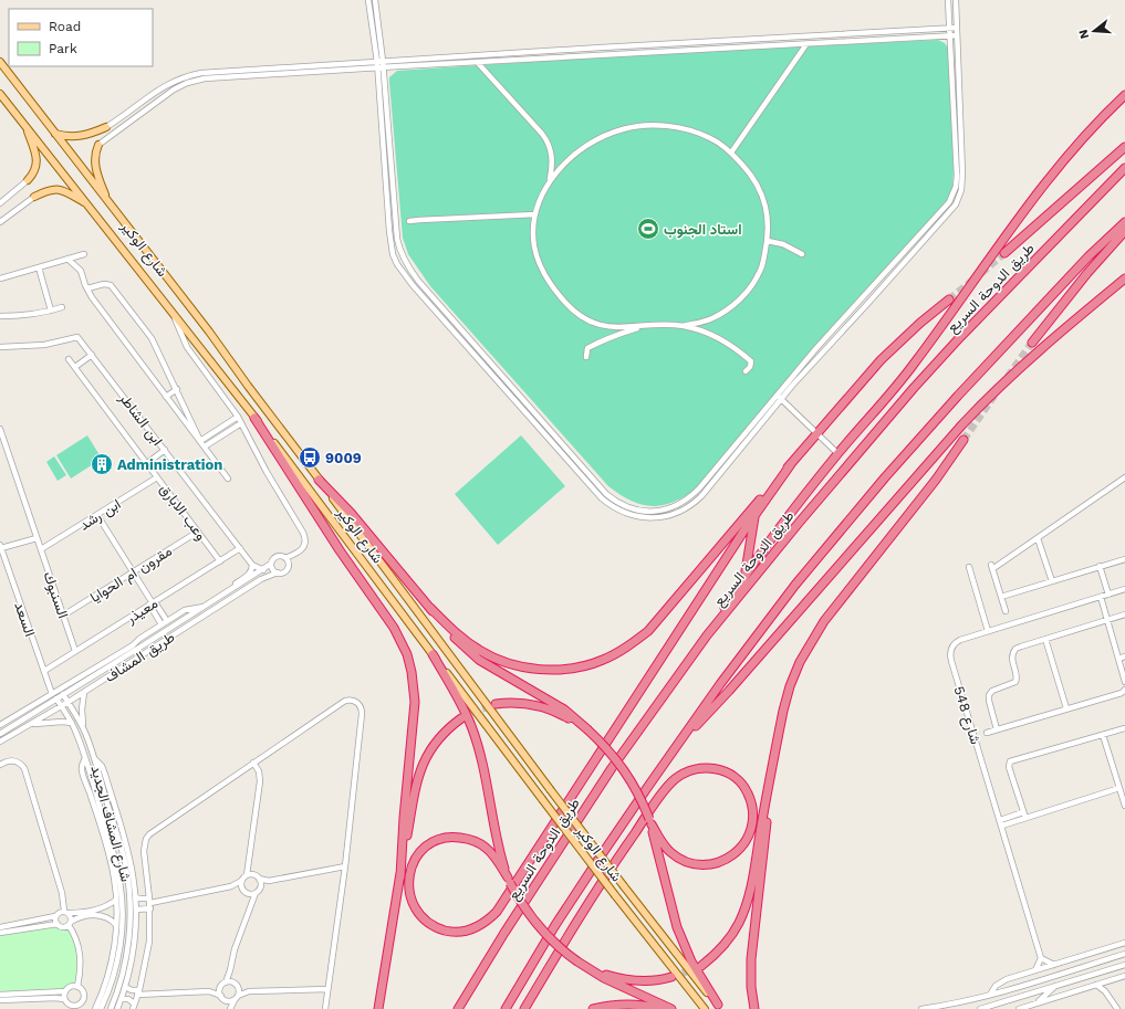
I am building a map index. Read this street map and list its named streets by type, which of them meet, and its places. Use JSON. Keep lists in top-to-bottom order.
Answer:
{
  "streets": {
    "highway": ["طريق الدوحة السريع"],
    "main road": ["شارع الوكير"],
    "street": [
      "ابن الشاطر",
      "وعب الابارق",
      "ابن رشد",
      "مقرون ام الحوايا",
      "السنبوك",
      "معيذر",
      "السعد",
      "طريق المشاف",
      "شارع 548",
      "شارع المشاف الجديد"
    ]
  },
  "crossings": [
    ["ابن الشاطر", "معيذر"],
    ["ابن الشاطر", "طريق المشاف"],
    ["وعب الابارق", "ابن رشد"],
    ["وعب الابارق", "مقرون ام الحوايا"],
    ["وعب الابارق", "معيذر"],
    ["ابن رشد", "السنبوك"],
    ["مقرون ام الحوايا", "السنبوك"],
    ["السنبوك", "معيذر"],
    ["معيذر", "السعد"],
    ["السعد", "طريق المشاف"],
    ["طريق المشاف", "شارع المشاف الجديد"]
  ],
  "places": {
    "sports": ["استاد الجنوب"],
    "bus stop": ["9009"],
    "building": ["Administration"]
  },
  "legend": ["Road", "Park"],
  "north": "left"
}
